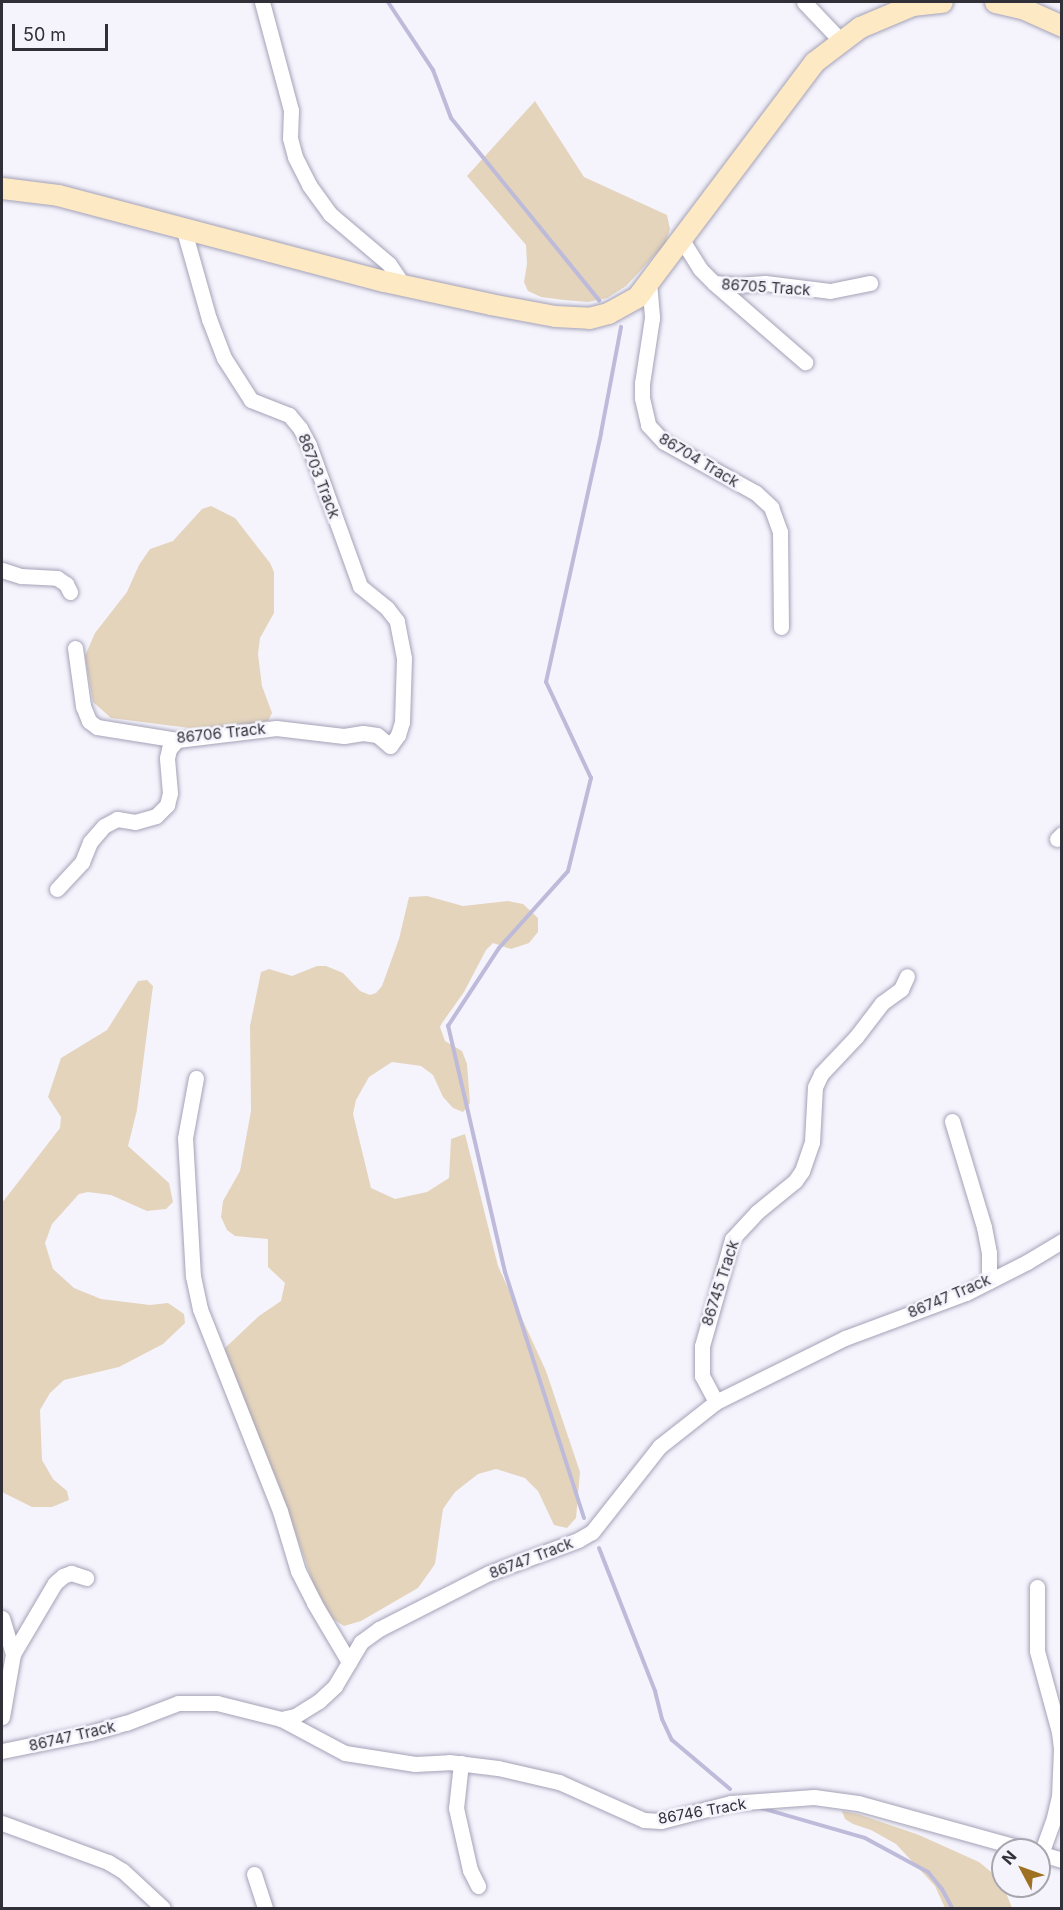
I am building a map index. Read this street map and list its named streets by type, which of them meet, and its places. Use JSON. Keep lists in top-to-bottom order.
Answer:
{
  "streets": {
    "street": [
      "86705 Track",
      "86704 Track",
      "86703 Track",
      "86706 Track",
      "86745 Track",
      "86747 Track",
      "86746 Track"
    ]
  },
  "crossings": [
    ["86703 Track", "86706 Track"],
    ["86745 Track", "86747 Track"],
    ["86747 Track", "86746 Track"]
  ],
  "scale_bar": "50 m",
  "north": "top left"
}
